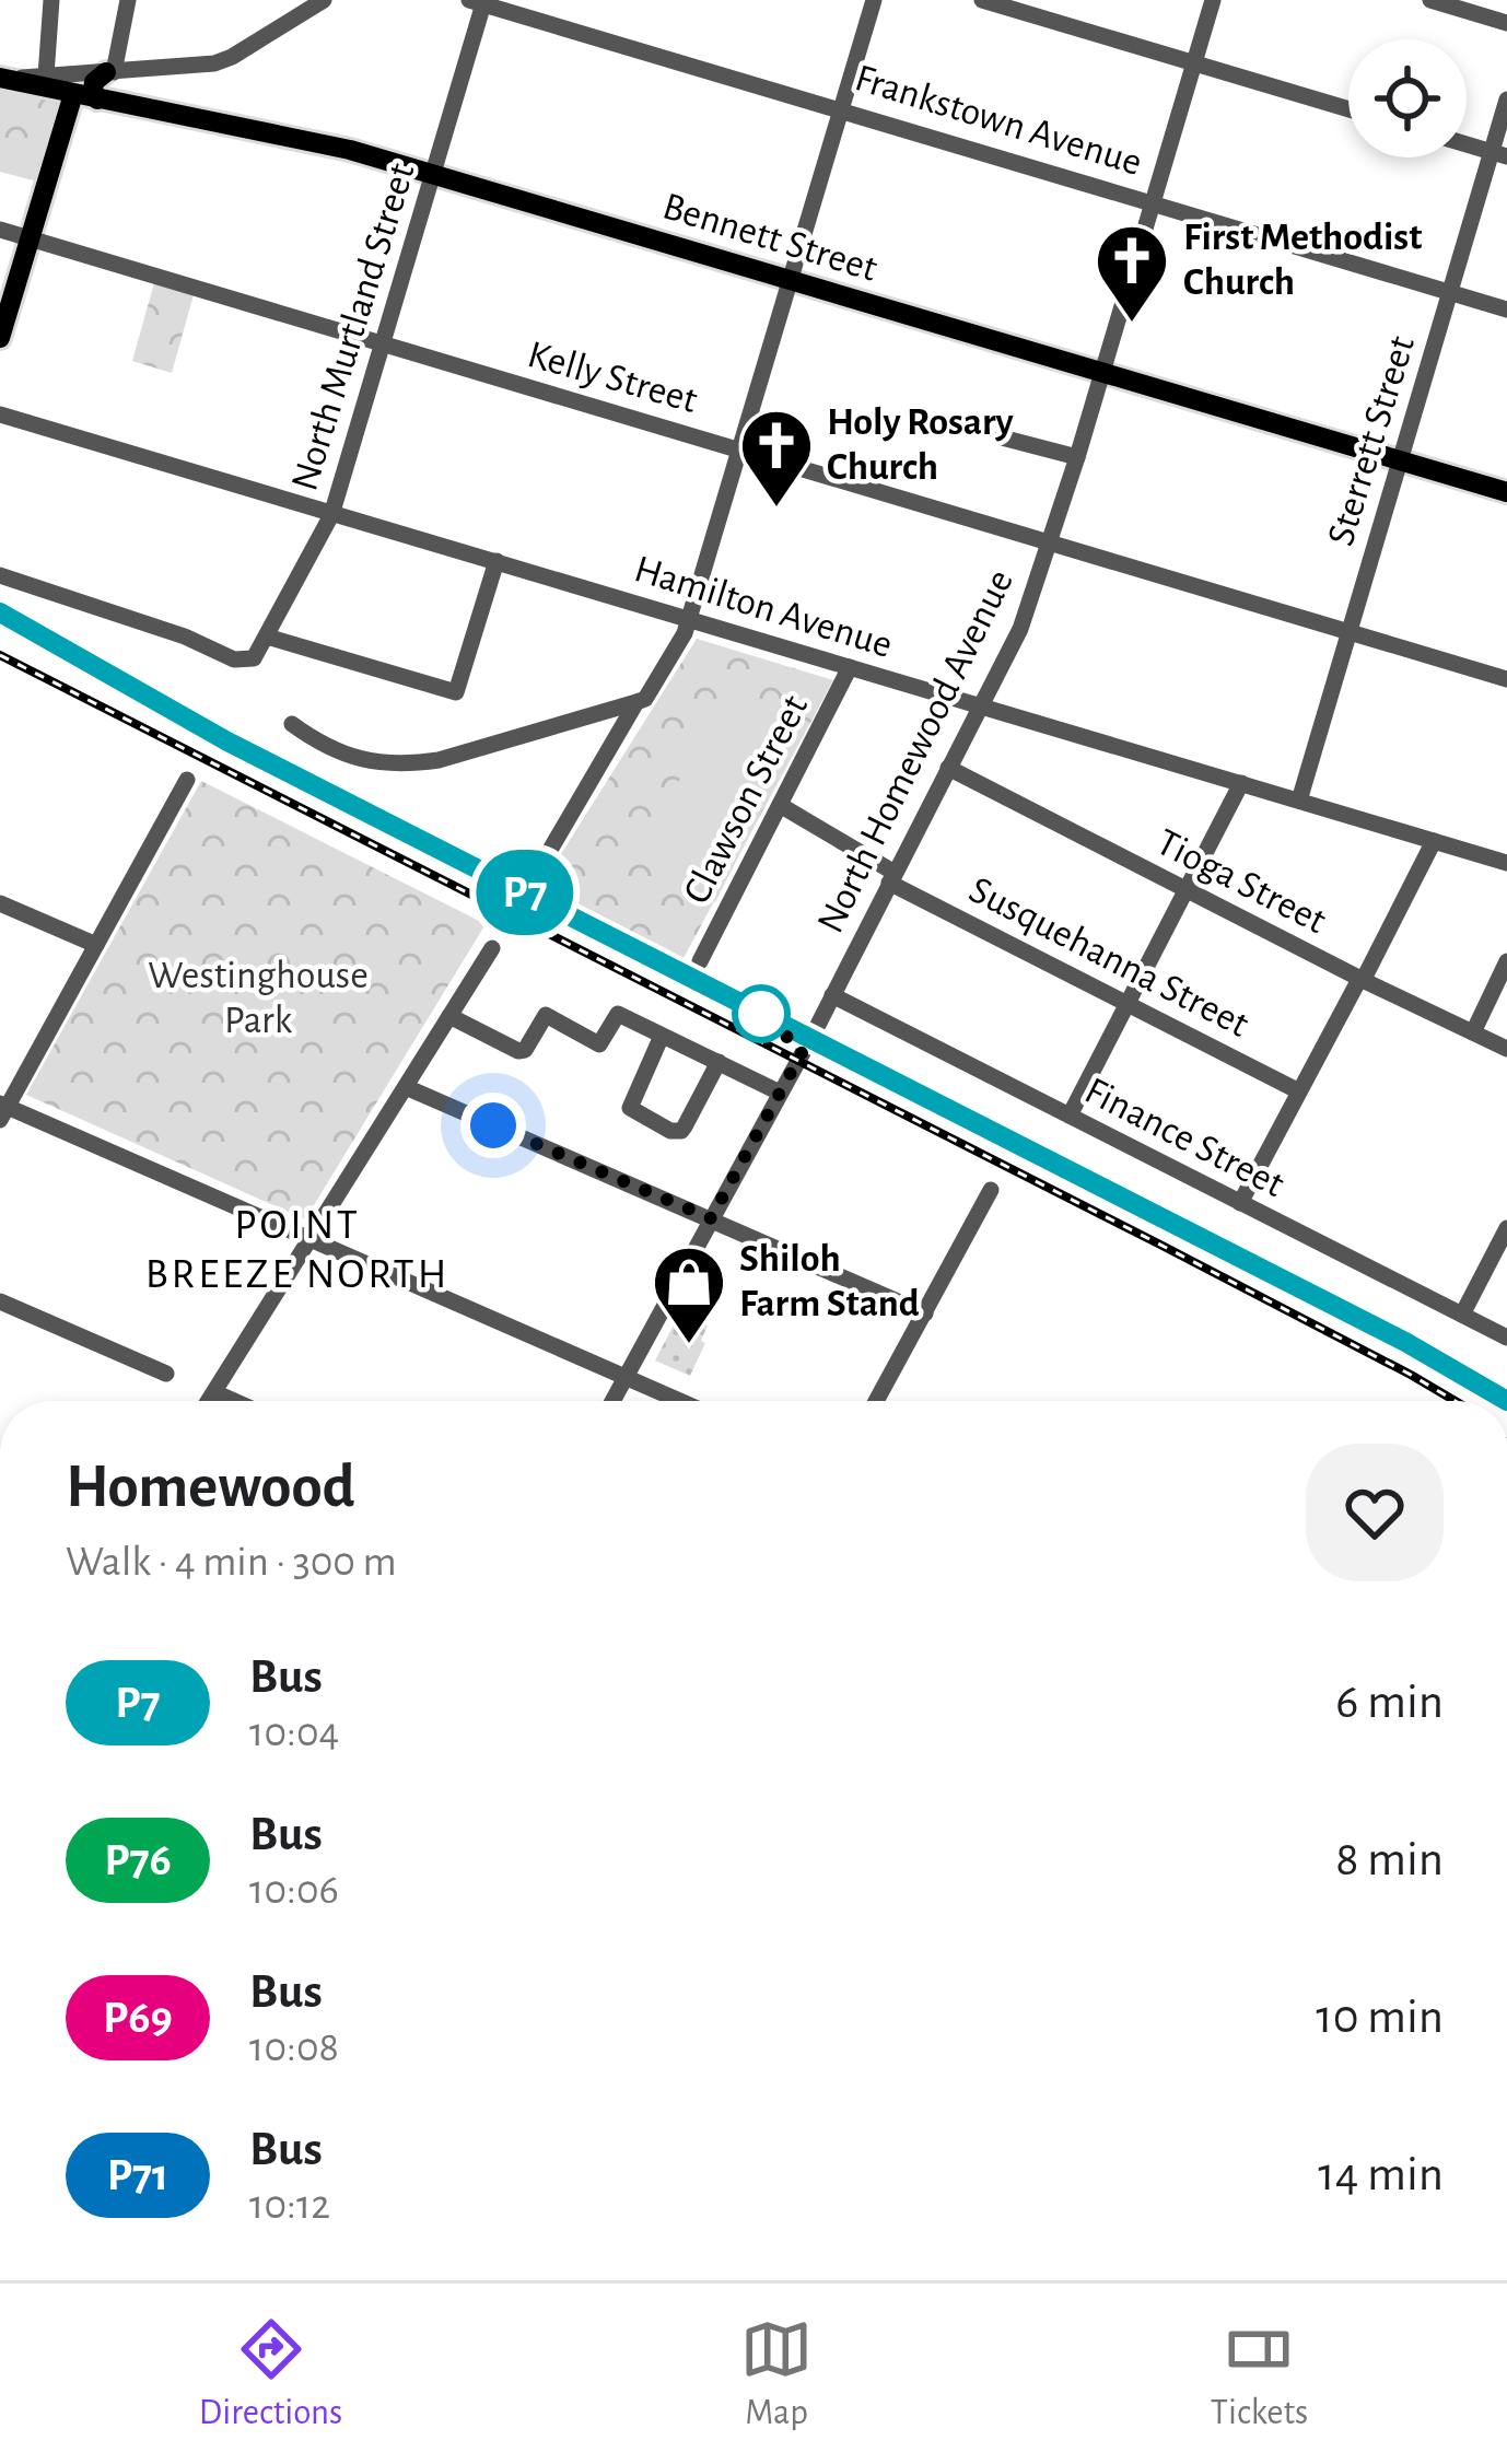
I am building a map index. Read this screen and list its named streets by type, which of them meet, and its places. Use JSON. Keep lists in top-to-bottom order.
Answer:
{
  "streets": {
    "main road": ["Bennett Street"],
    "street": [
      "Frankstown Avenue",
      "North Murtland Street",
      "Kelly Street",
      "Sterrett Street",
      "Hamilton Avenue",
      "North Homewood Avenue",
      "Clawson Street",
      "Tioga Street",
      "Susquehanna Street",
      "Finance Street"
    ]
  },
  "crossings": [
    ["Frankstown Avenue", "North Murtland Street"],
    ["Frankstown Avenue", "Sterrett Street"],
    ["Frankstown Avenue", "North Homewood Avenue"],
    ["Bennett Street", "North Murtland Street"],
    ["Bennett Street", "Sterrett Street"],
    ["Bennett Street", "North Homewood Avenue"],
    ["North Murtland Street", "Kelly Street"],
    ["North Murtland Street", "Hamilton Avenue"],
    ["Kelly Street", "Sterrett Street"],
    ["Kelly Street", "North Homewood Avenue"],
    ["Sterrett Street", "Hamilton Avenue"],
    ["Hamilton Avenue", "North Homewood Avenue"],
    ["Hamilton Avenue", "Clawson Street"],
    ["North Homewood Avenue", "Tioga Street"],
    ["North Homewood Avenue", "Susquehanna Street"],
    ["North Homewood Avenue", "Finance Street"],
    ["Clawson Street", "Susquehanna Street"]
  ],
  "districts": ["POINT BREEZE NORTH"],
  "parks": ["Westinghouse Park"],
  "places": {
    "church": ["First Methodist Church", "Holy Rosary Church"],
    "shop": ["Shiloh Farm Stand"]
  },
  "lines": ["bus line P7"],
  "page": {
    "on_map": "P7",
    "heading": ["Homewood", "Walk · 4 min · 300 m"],
    "list": [
      {
        "mark": "P7",
        "name": "Bus",
        "note": "10:04",
        "value": "6 min"
      },
      {
        "mark": "P76",
        "name": "Bus",
        "note": "10:06",
        "value": "8 min"
      },
      {
        "mark": "P69",
        "name": "Bus",
        "note": "10:08",
        "value": "10 min"
      },
      {
        "mark": "P71",
        "name": "Bus",
        "note": "10:12",
        "value": "14 min"
      }
    ],
    "tabs": ["Directions", "Map", "Tickets"]
  }
}
